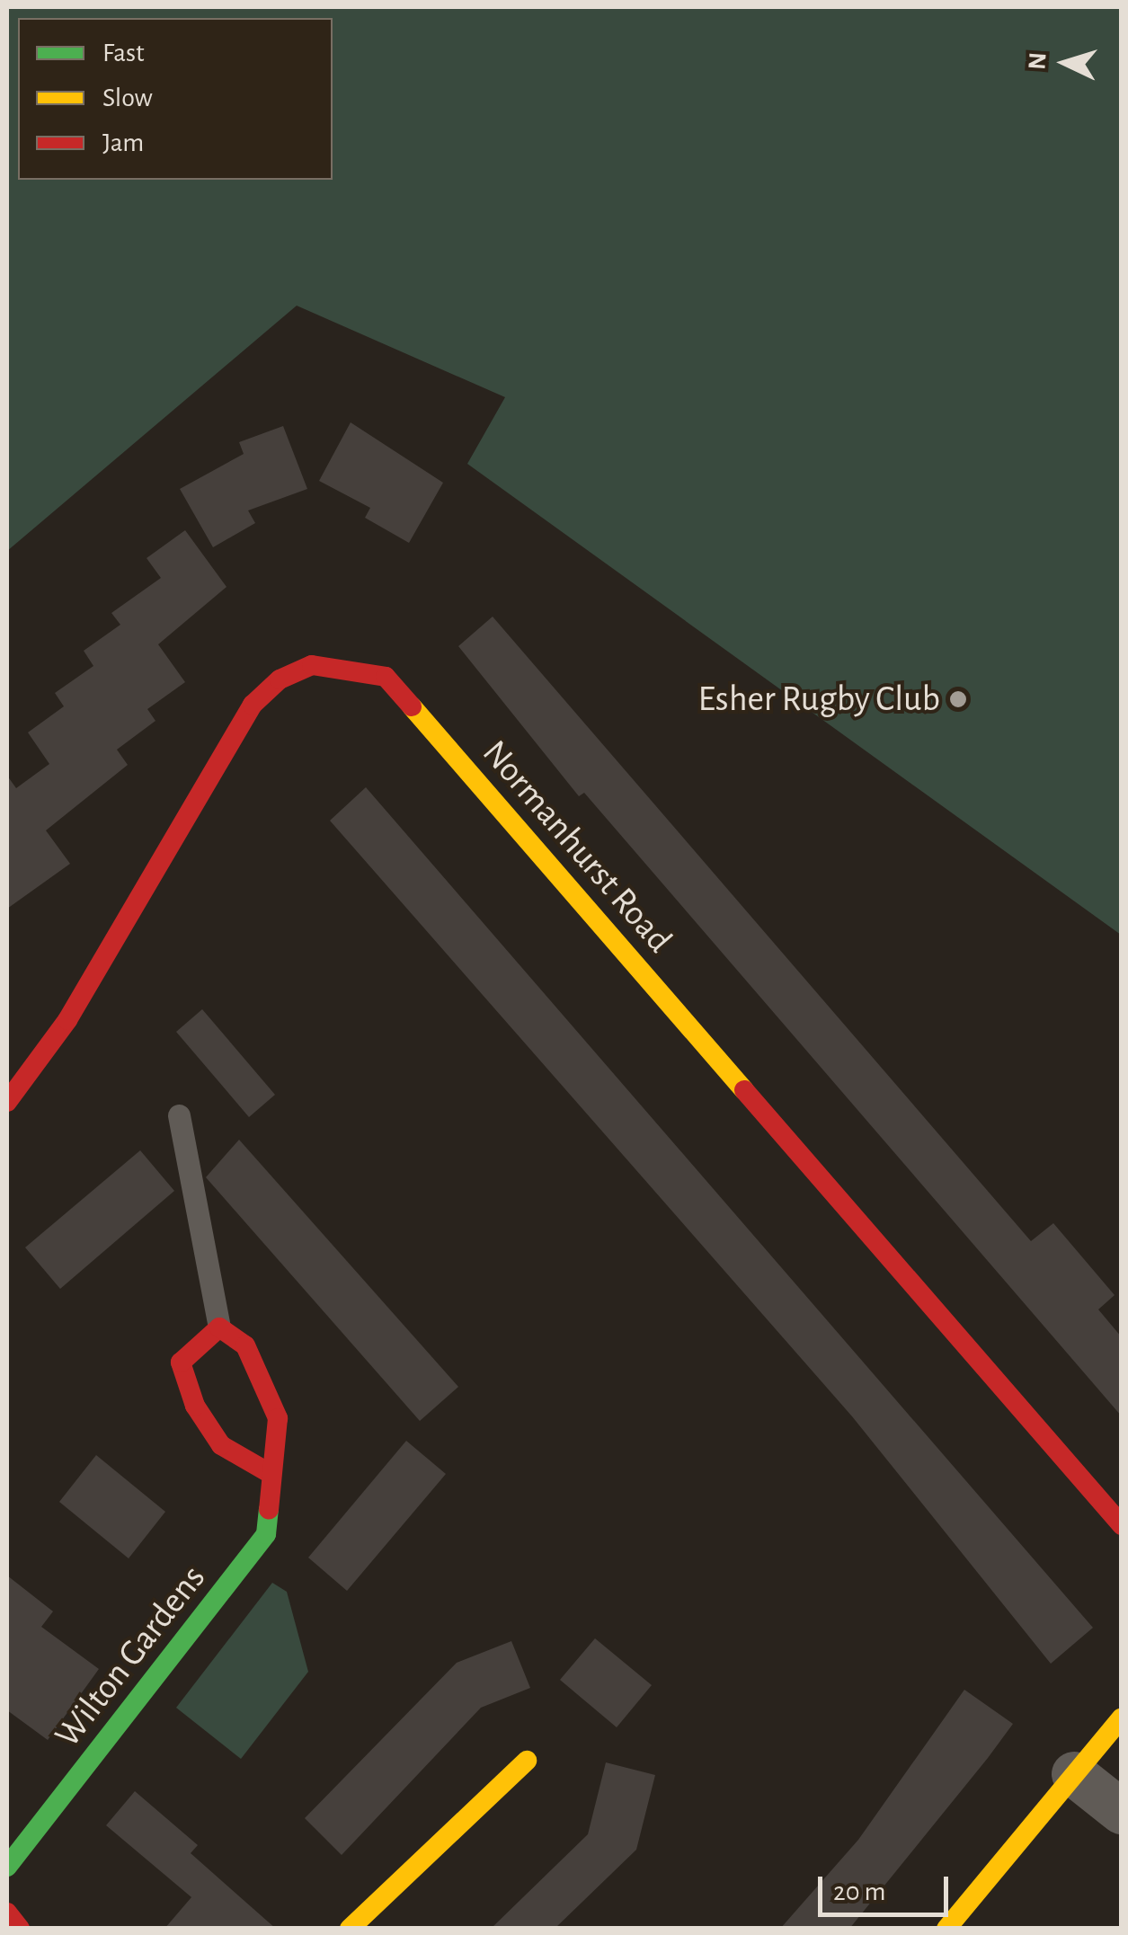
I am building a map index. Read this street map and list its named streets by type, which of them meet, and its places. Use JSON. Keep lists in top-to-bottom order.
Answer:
{
  "streets": {
    "street": ["Normanhurst Road", "Wilton Gardens"]
  },
  "places": ["Esher Rugby Club"],
  "legend": ["Fast", "Slow", "Jam"],
  "scale_bar": "20 m",
  "north": "left"
}
